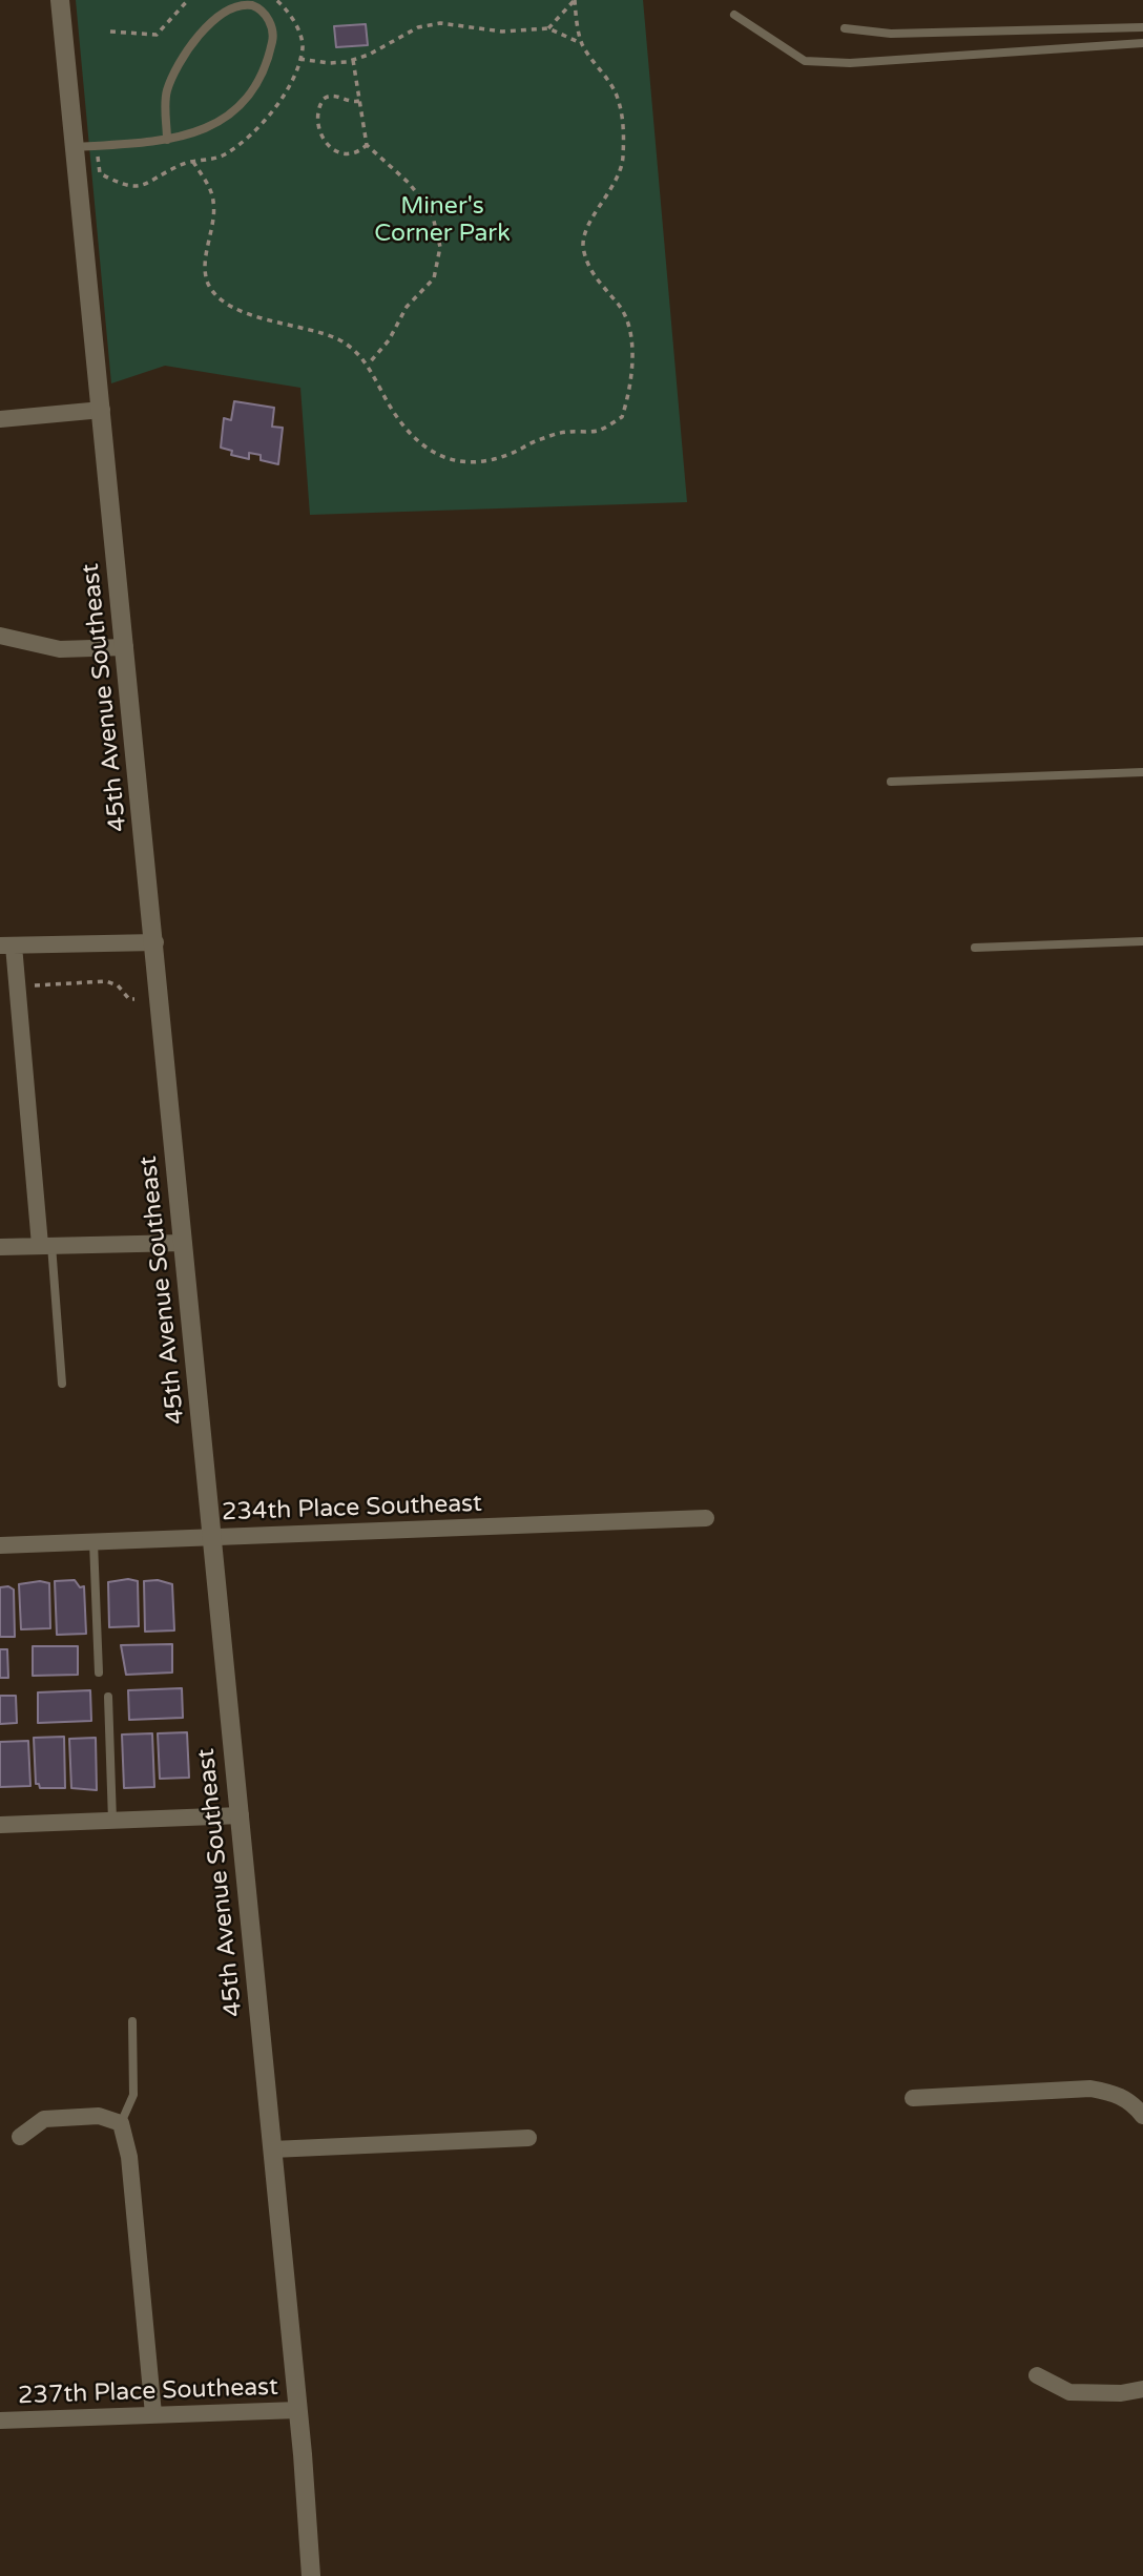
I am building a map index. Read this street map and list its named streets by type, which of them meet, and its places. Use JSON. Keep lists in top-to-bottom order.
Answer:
{
  "streets": {
    "street": ["45th Avenue Southeast", "234th Place Southeast", "237th Place Southeast"]
  },
  "crossings": [
    ["45th Avenue Southeast", "234th Place Southeast"],
    ["45th Avenue Southeast", "237th Place Southeast"]
  ],
  "parks": ["Miner's Corner Park"]
}
